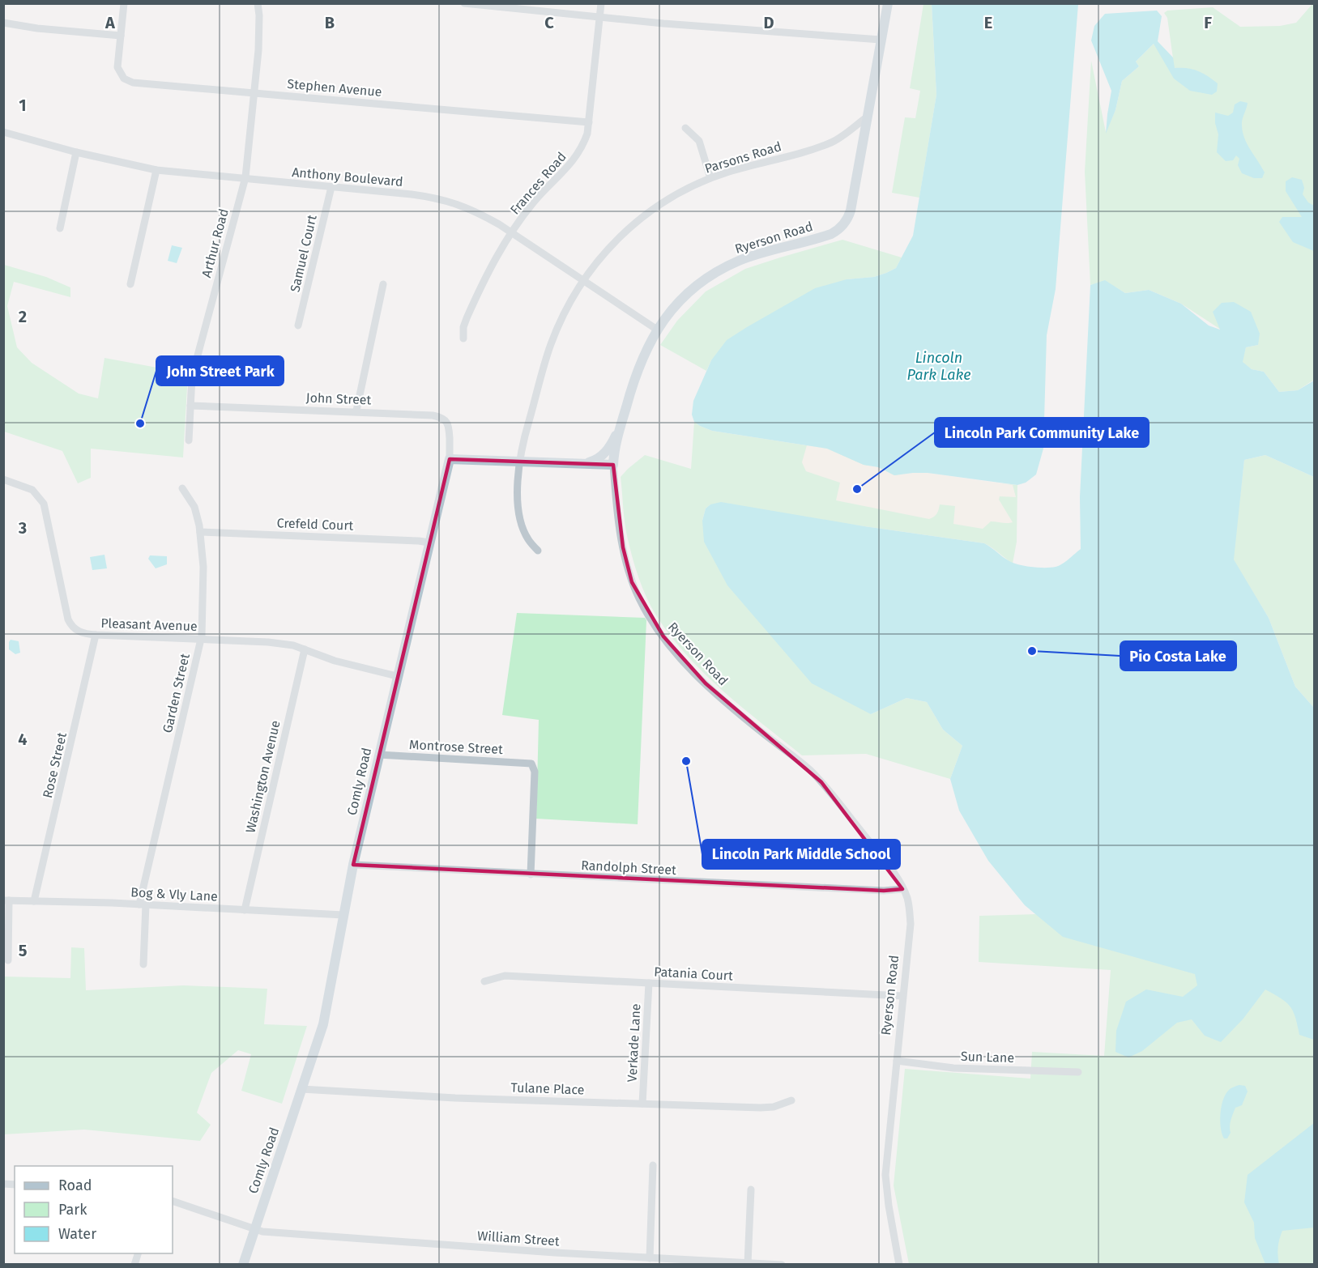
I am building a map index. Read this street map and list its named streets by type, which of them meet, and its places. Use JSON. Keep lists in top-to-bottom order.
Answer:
{
  "streets": {
    "main road": ["Ryerson Road", "Comly Road"],
    "street": [
      "Stephen Avenue",
      "Parsons Road",
      "Anthony Boulevard",
      "Frances Road",
      "Arthur Road",
      "Samuel Court",
      "John Street",
      "Crefeld Court",
      "Pleasant Avenue",
      "Garden Street",
      "Montrose Street",
      "Rose Street",
      "Washington Avenue",
      "Randolph Street",
      "Bog & Vly Lane",
      "Patania Court",
      "Verkade Lane",
      "Sun Lane",
      "Tulane Place",
      "William Street"
    ]
  },
  "crossings": [
    ["Stephen Avenue", "Frances Road"],
    ["Stephen Avenue", "Arthur Road"],
    ["Parsons Road", "Anthony Boulevard"],
    ["Parsons Road", "Ryerson Road"],
    ["Anthony Boulevard", "Frances Road"],
    ["Anthony Boulevard", "Ryerson Road"],
    ["Anthony Boulevard", "Arthur Road"],
    ["Anthony Boulevard", "Samuel Court"],
    ["Ryerson Road", "Randolph Street"],
    ["Ryerson Road", "Patania Court"],
    ["Ryerson Road", "Sun Lane"],
    ["Arthur Road", "John Street"],
    ["John Street", "Comly Road"],
    ["Crefeld Court", "Garden Street"],
    ["Crefeld Court", "Comly Road"],
    ["Pleasant Avenue", "Garden Street"],
    ["Pleasant Avenue", "Rose Street"],
    ["Pleasant Avenue", "Washington Avenue"],
    ["Pleasant Avenue", "Comly Road"],
    ["Garden Street", "Bog & Vly Lane"],
    ["Montrose Street", "Comly Road"],
    ["Montrose Street", "Randolph Street"],
    ["Rose Street", "Bog & Vly Lane"],
    ["Washington Avenue", "Bog & Vly Lane"],
    ["Comly Road", "Randolph Street"],
    ["Comly Road", "Bog & Vly Lane"],
    ["Comly Road", "Tulane Place"],
    ["Comly Road", "William Street"],
    ["Patania Court", "Verkade Lane"],
    ["Verkade Lane", "Tulane Place"]
  ],
  "water": ["Lincoln Park Lake"],
  "places": [
    "John Street Park",
    "Lincoln Park Community Lake",
    "Pio Costa Lake",
    "Lincoln Park Middle School"
  ],
  "legend": ["Road", "Park", "Water"],
  "grid": {
    "columns": [
      "A",
      "B",
      "C",
      "D",
      "E",
      "F"
    ],
    "rows": [
      "1",
      "2",
      "3",
      "4",
      "5"
    ]
  }
}
